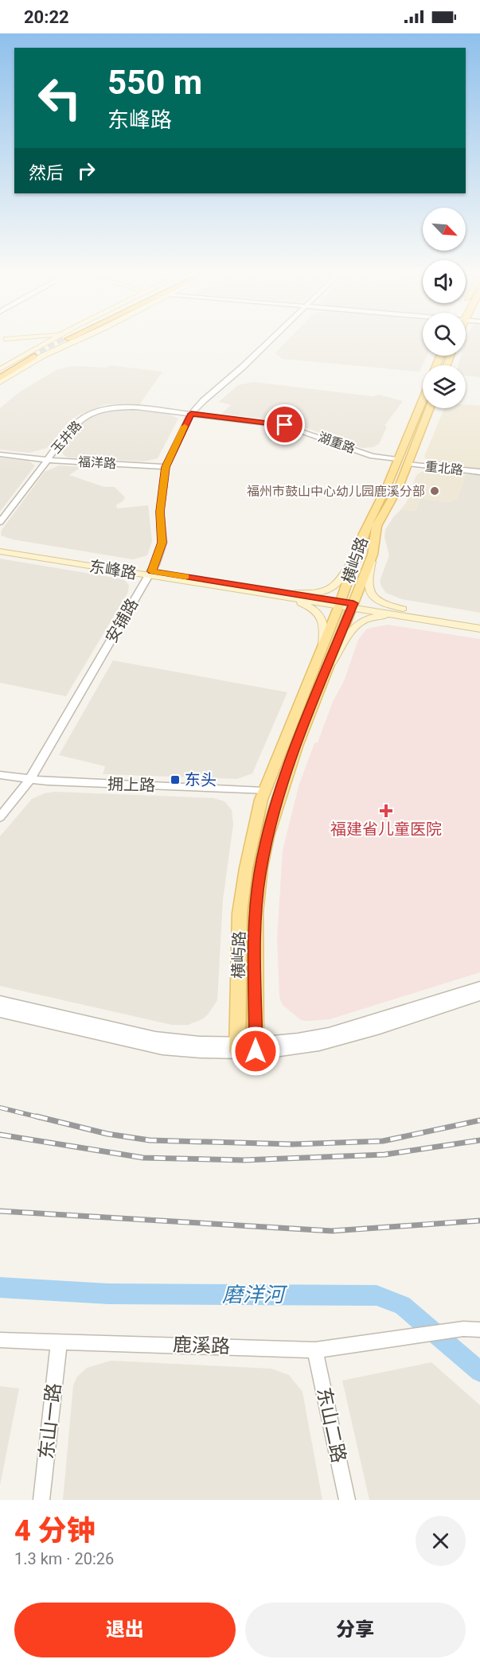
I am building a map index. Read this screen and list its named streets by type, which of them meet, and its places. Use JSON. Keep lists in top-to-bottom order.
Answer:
{
  "streets": {
    "main road": ["横屿路", "东峰路"],
    "street": [
      "玉井路",
      "湖重路",
      "福洋路",
      "重北路",
      "安铺路",
      "拥上路",
      "鹿溪路",
      "东山一路",
      "东山二路"
    ]
  },
  "crossings": [
    ["玉井路", "湖重路"],
    ["玉井路", "福洋路"],
    ["玉井路", "安铺路"],
    ["湖重路", "重北路"],
    ["湖重路", "横屿路"],
    ["湖重路", "安铺路"],
    ["福洋路", "安铺路"],
    ["重北路", "横屿路"],
    ["横屿路", "东峰路"],
    ["横屿路", "拥上路"],
    ["东峰路", "安铺路"],
    ["安铺路", "拥上路"],
    ["鹿溪路", "东山一路"],
    ["鹿溪路", "东山二路"]
  ],
  "water": ["磨洋河"],
  "places": {
    "other": ["福州市鼓山中心幼儿园鹿溪分部"],
    "transit": ["东头"],
    "health": ["福建省儿童医院"]
  },
  "north": "bottom right",
  "page": {
    "status": "20:22",
    "turn": ["550 m", "东峰路"],
    "then": "然后",
    "heading": ["4 分钟", "1.3 km · 20:26"],
    "buttons": ["退出", "分享"]
  }
}
